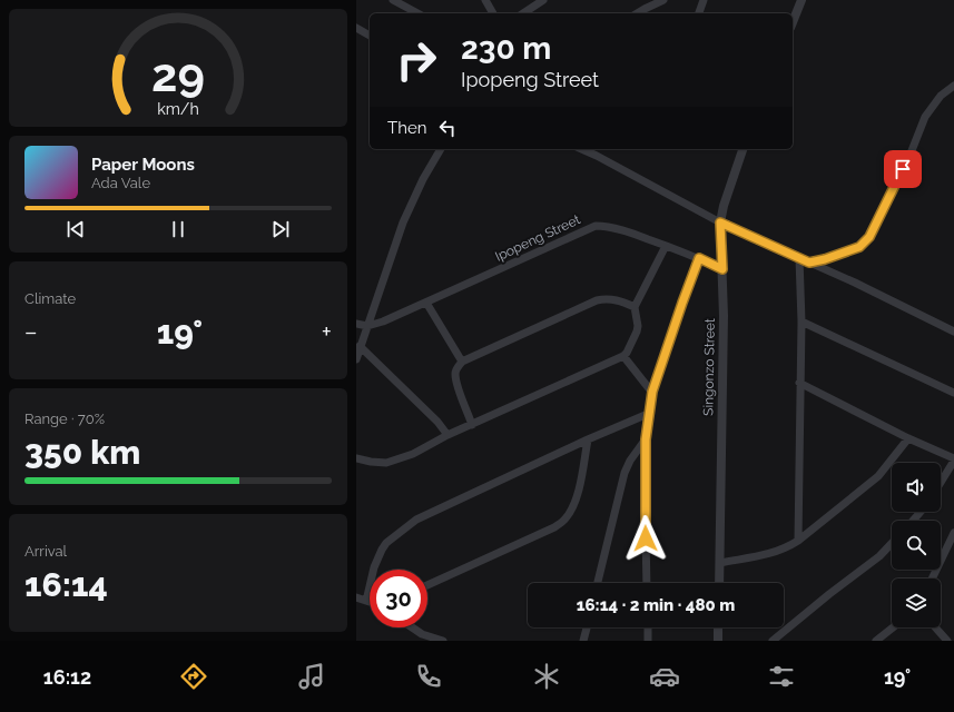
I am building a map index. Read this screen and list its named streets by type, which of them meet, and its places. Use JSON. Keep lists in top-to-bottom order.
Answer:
{
  "streets": {
    "street": ["Ipopeng Street", "Singonzo Street"]
  },
  "crossings": [
    ["Ipopeng Street", "Singonzo Street"]
  ],
  "page": {
    "turn": ["230 m", "Ipopeng Street"],
    "then": "Then",
    "song": ["Paper Moons", "Ada Vale"],
    "tile": [
      "Climate",
      ["Range · 70%", "350 km"],
      ["Arrival", "16:14"]
    ],
    "heat": ["−", "19°", "+"],
    "limit": "30",
    "trip": "16:14 · 2 min · 480 m",
    "tabs": ["16:12", "19°"],
    "gauge": ["29", "km/h"]
  }
}
